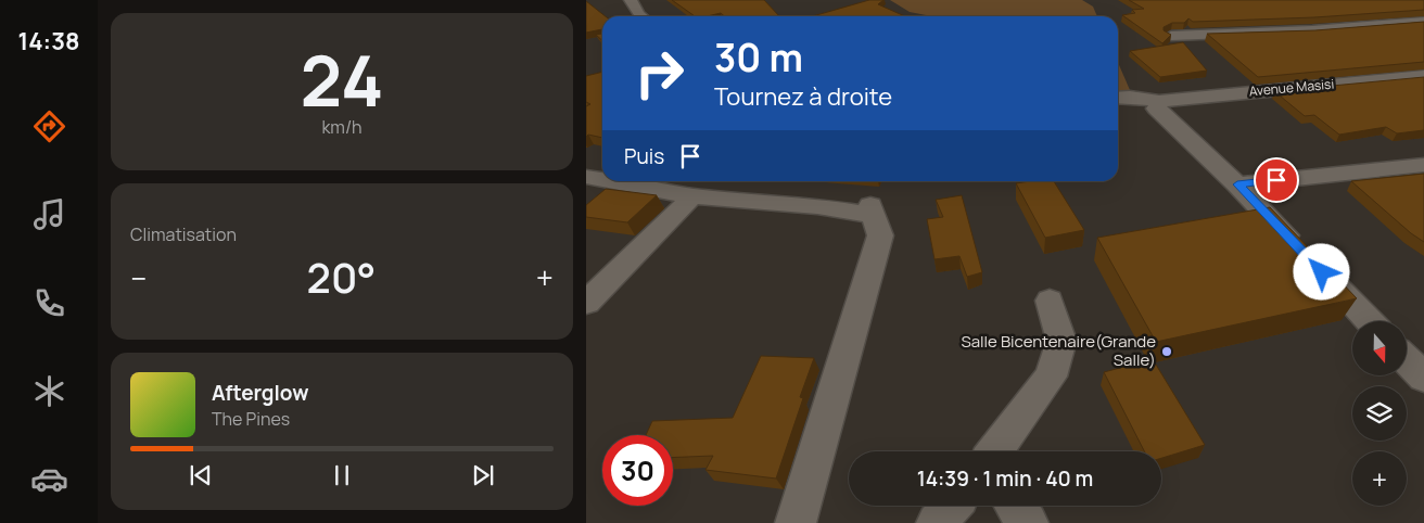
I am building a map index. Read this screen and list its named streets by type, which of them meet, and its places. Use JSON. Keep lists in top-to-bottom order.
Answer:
{
  "streets": {
    "street": ["Avenue Masisi"]
  },
  "places": ["Salle Bicentenaire(Grande Salle)"],
  "north": "bottom",
  "page": {
    "tabs": "14:38",
    "tile": [
      ["24", "km/h"],
      "Climatisation"
    ],
    "turn": ["30 m", "Tournez à droite"],
    "then": "Puis",
    "heat": ["−", "20°", "+"],
    "map_buttons": "+",
    "song": ["Afterglow", "The Pines"],
    "limit": "30",
    "trip": "14:39 · 1 min · 40 m"
  }
}
